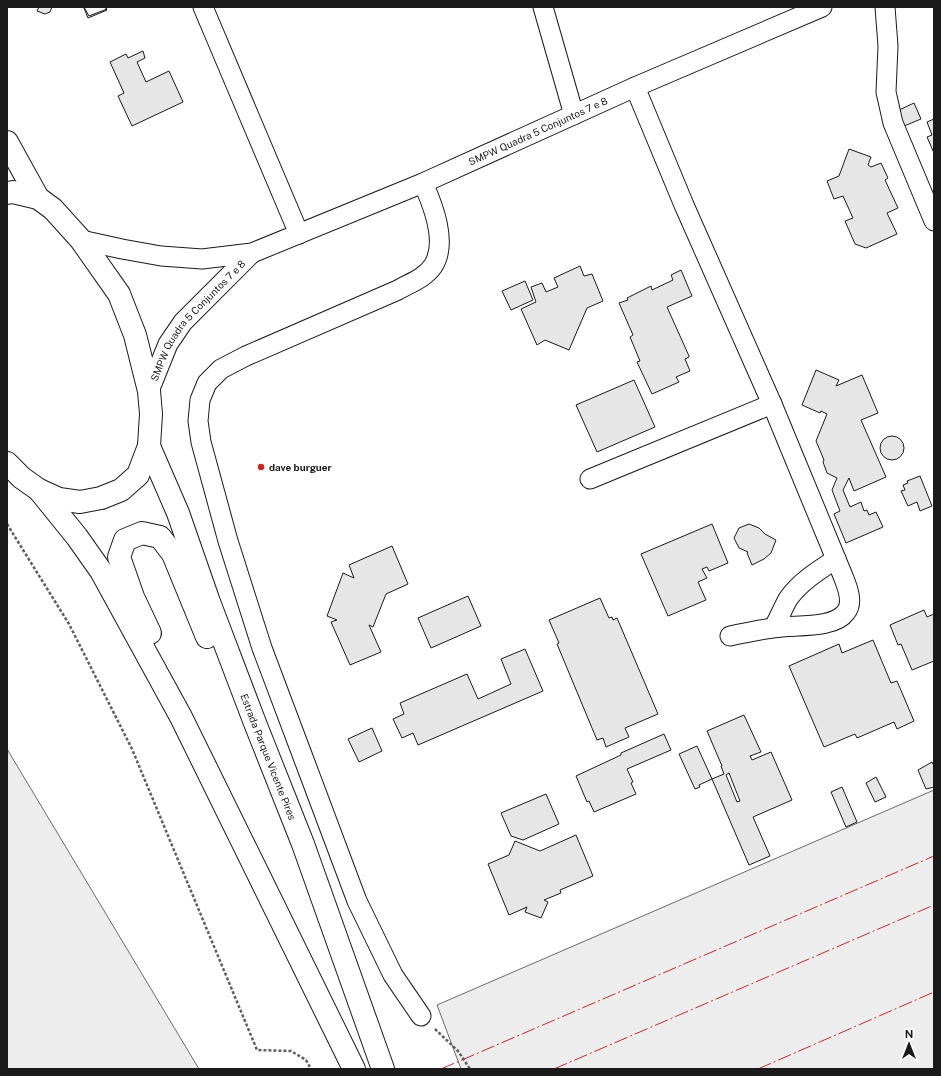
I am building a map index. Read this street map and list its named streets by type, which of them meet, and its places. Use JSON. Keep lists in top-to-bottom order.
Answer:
{
  "streets": {
    "main road": ["Estrada Parque Vicente Pires"],
    "street": ["SMPW Quadra 5 Conjuntos 7 e 8"]
  },
  "places": ["dave burguer"],
  "north": "top"
}
